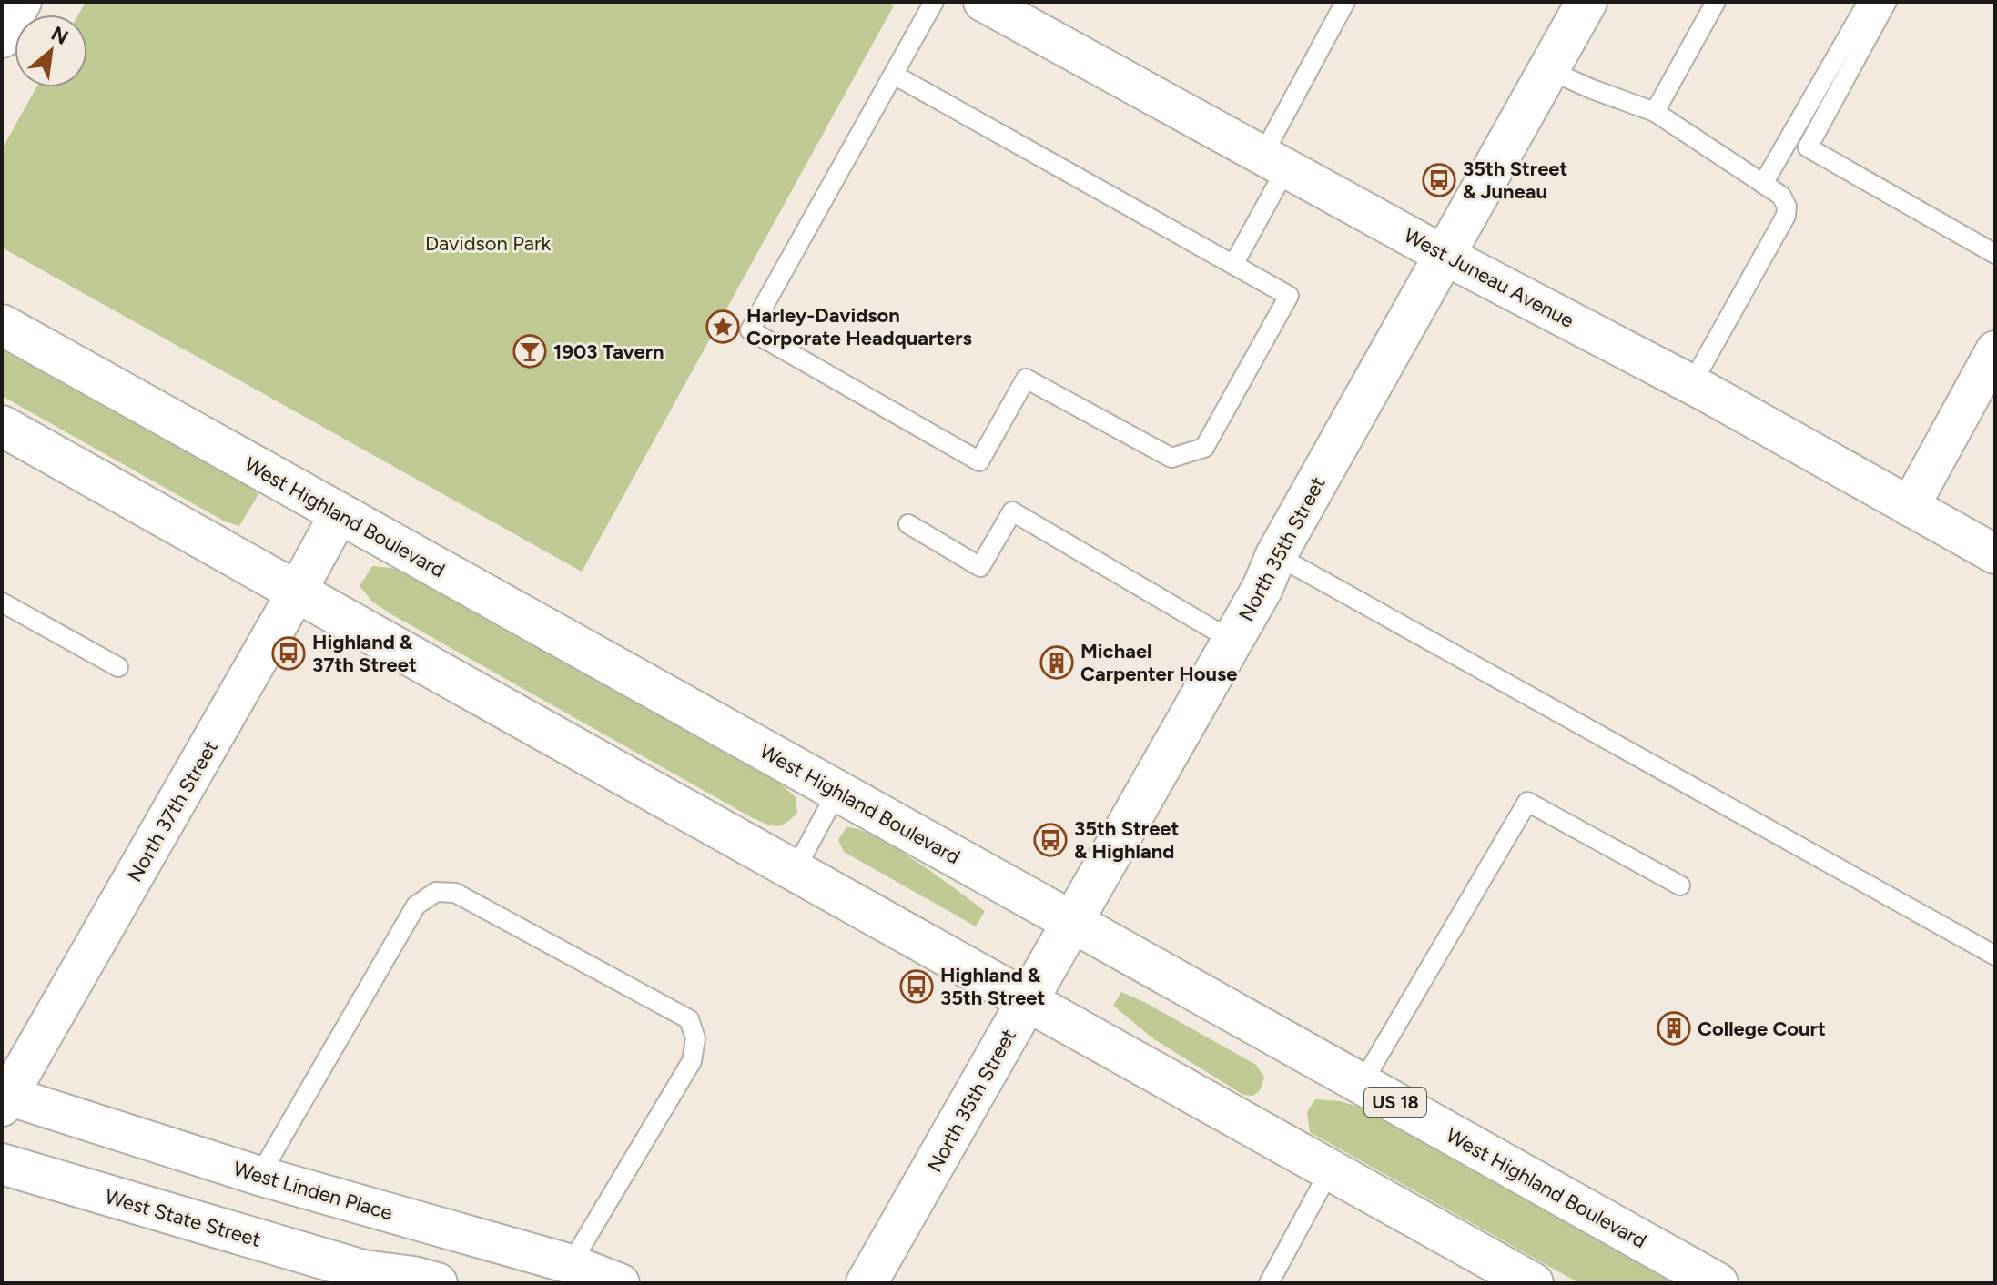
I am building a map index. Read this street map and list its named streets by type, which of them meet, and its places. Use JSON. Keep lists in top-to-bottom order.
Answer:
{
  "streets": {
    "main road": [
      "West Highland Boulevard",
      "North 35th Street",
      "US 18",
      "West State Street"
    ],
    "street": ["West Juneau Avenue", "North 37th Street", "West Linden Place"]
  },
  "crossings": [
    ["West Juneau Avenue", "North 35th Street"],
    ["West Highland Boulevard", "North 35th Street"],
    ["West Highland Boulevard", "North 37th Street"],
    ["North 37th Street", "West Linden Place"]
  ],
  "parks": ["Davidson Park"],
  "places": {
    "bus stop": [
      "35th Street & Juneau",
      "Highland & 37th Street",
      "35th Street & Highland",
      "Highland & 35th Street"
    ],
    "place": ["Harley-Davidson Corporate Headquarters"],
    "bar": ["1903 Tavern"],
    "building": ["Michael Carpenter House", "College Court"]
  },
  "north": "top right"
}
